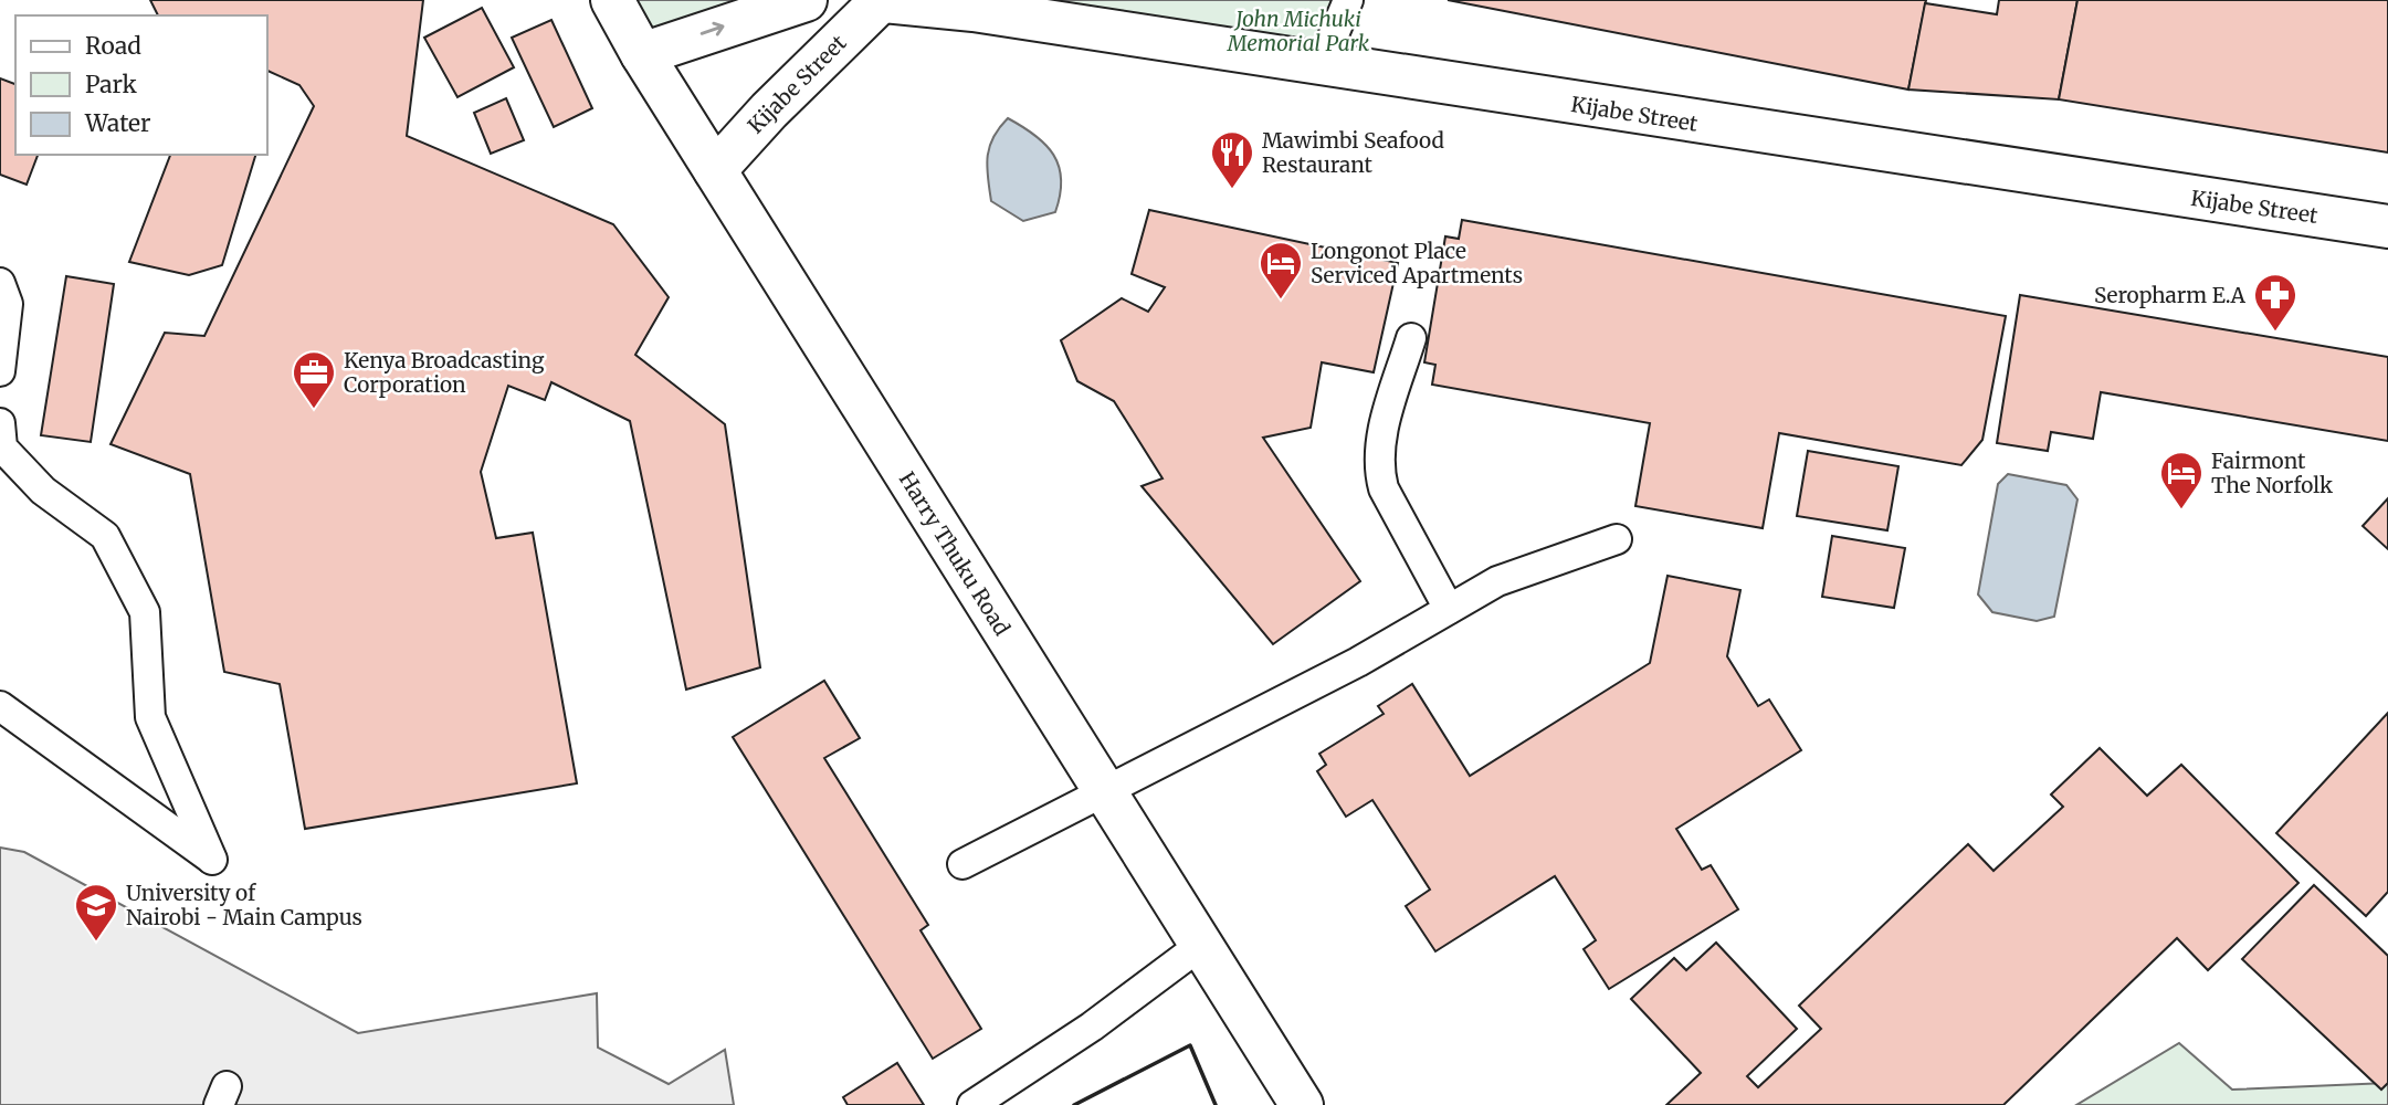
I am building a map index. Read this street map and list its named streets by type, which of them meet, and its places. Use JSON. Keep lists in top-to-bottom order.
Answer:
{
  "streets": {
    "street": ["Kijabe Street", "Harry Thuku Road"]
  },
  "crossings": [
    ["Kijabe Street", "Harry Thuku Road"]
  ],
  "parks": ["John Michuki Memorial Park"],
  "places": {
    "restaurant": ["Mawimbi Seafood Restaurant"],
    "hotel": ["Longonot Place Serviced Apartments", "Fairmont The Norfolk"],
    "pharmacy": ["Seropharm E.A"],
    "office": ["Kenya Broadcasting Corporation"],
    "school or university": ["University of Nairobi - Main Campus"]
  },
  "legend": ["Road", "Park", "Water"]
}
